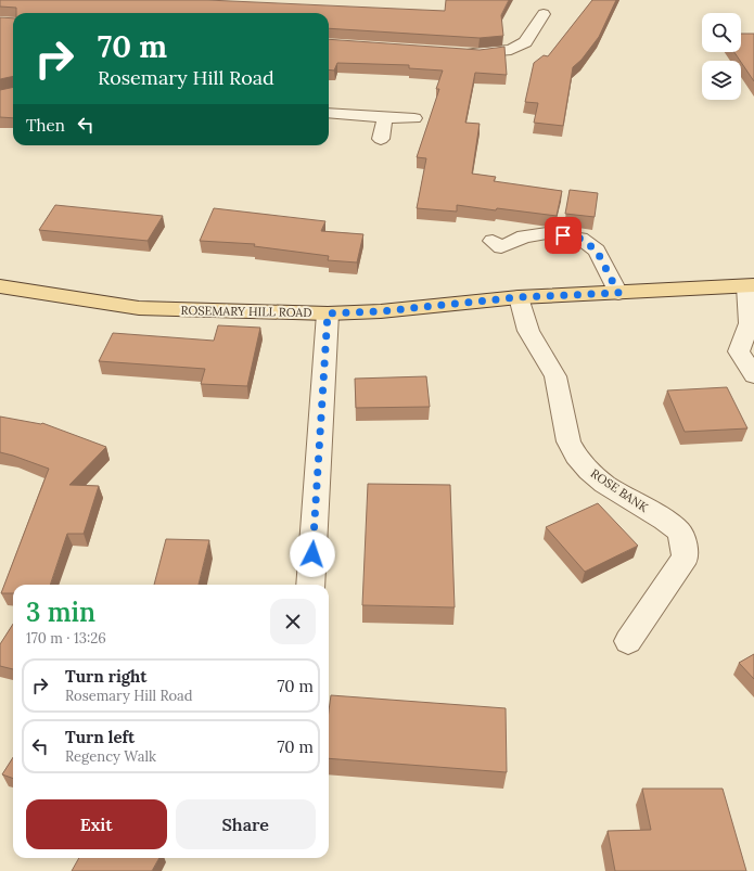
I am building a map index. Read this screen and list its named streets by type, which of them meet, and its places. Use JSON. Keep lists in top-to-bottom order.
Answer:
{
  "streets": {
    "main road": ["ROSEMARY HILL ROAD"],
    "street": ["ROSE BANK"]
  },
  "crossings": [
    ["ROSEMARY HILL ROAD", "ROSE BANK"]
  ],
  "page": {
    "turn": ["70 m", "Rosemary Hill Road"],
    "then": "Then",
    "heading": ["3 min", "170 m · 13:26"],
    "list": [
      {
        "name": "Turn right",
        "note": "Rosemary Hill Road",
        "value": "70 m"
      },
      {
        "name": "Turn left",
        "note": "Regency Walk",
        "value": "70 m"
      }
    ],
    "buttons": ["Exit", "Share"]
  }
}
